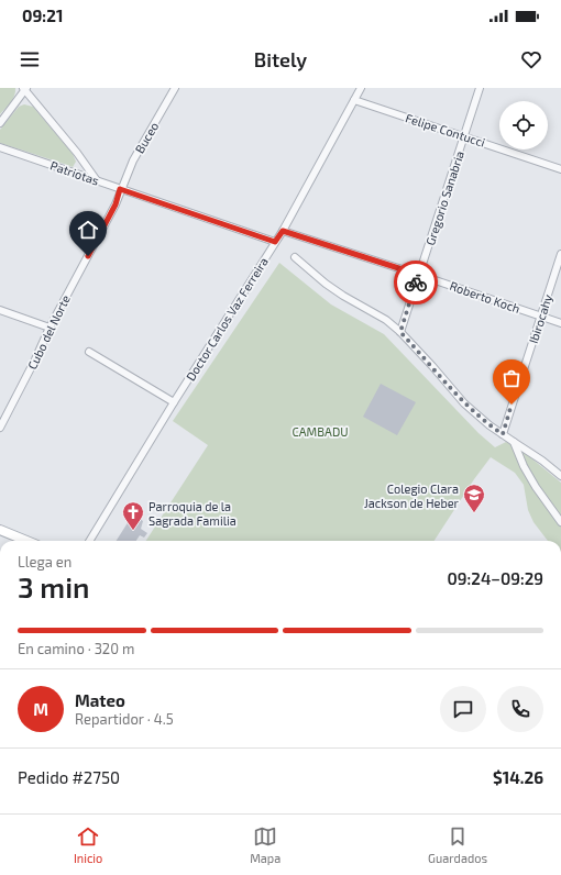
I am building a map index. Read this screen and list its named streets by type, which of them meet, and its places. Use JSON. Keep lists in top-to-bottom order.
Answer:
{
  "streets": {
    "street": [
      "Felipe Contucci",
      "Buceo",
      "Patriotas",
      "Gregorio Sanabria",
      "Roberto Koch",
      "Doctor Carlos Vaz Ferreira",
      "Ibirocahy",
      "Cubo del Norte"
    ]
  },
  "crossings": [
    ["Felipe Contucci", "Gregorio Sanabria"],
    ["Felipe Contucci", "Doctor Carlos Vaz Ferreira"],
    ["Buceo", "Patriotas"],
    ["Buceo", "Cubo del Norte"],
    ["Patriotas", "Doctor Carlos Vaz Ferreira"],
    ["Patriotas", "Cubo del Norte"],
    ["Gregorio Sanabria", "Roberto Koch"],
    ["Roberto Koch", "Doctor Carlos Vaz Ferreira"],
    ["Roberto Koch", "Ibirocahy"]
  ],
  "parks": ["CAMBADU"],
  "places": {
    "school or university": ["Colegio Clara Jackson de Heber"],
    "church": ["Parroquia de la Sagrada Familia"]
  },
  "page": {
    "status": "09:21",
    "header": "Bitely",
    "heading": ["3 min", "Llega en", "09:24–09:29"],
    "panel": [
      "Mateo",
      "Repartidor · 4.5",
      "Pedido #2750",
      "$14.26"
    ],
    "bar": "En camino · 320 m",
    "round": "M",
    "tabs": ["Inicio", "Mapa", "Guardados"]
  }
}
